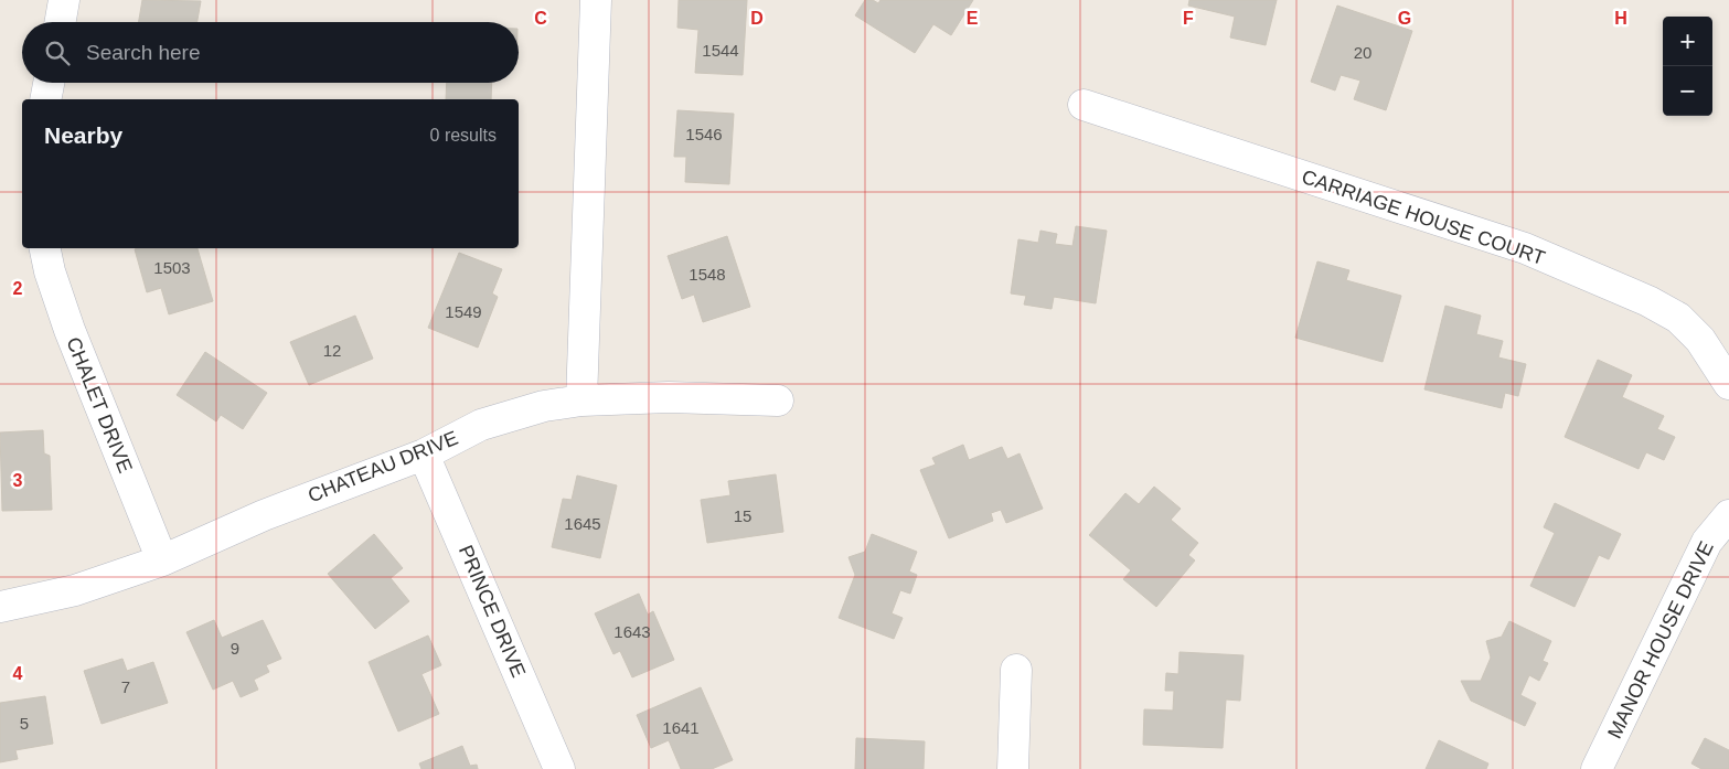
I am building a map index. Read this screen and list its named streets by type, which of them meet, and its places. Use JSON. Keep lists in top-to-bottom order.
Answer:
{
  "streets": {
    "street": [
      "CARRIAGE HOUSE COURT",
      "CHALET DRIVE",
      "CHATEAU DRIVE",
      "PRINCE DRIVE",
      "MANOR HOUSE DRIVE"
    ]
  },
  "crossings": [
    ["CHALET DRIVE", "CHATEAU DRIVE"],
    ["CHATEAU DRIVE", "PRINCE DRIVE"]
  ],
  "house_numbers": [
    "1544",
    "20",
    "1546",
    "1503",
    "1548",
    "1549",
    "12",
    "15",
    "1645",
    "1643",
    "9",
    "7",
    "5",
    "1641"
  ],
  "page": {
    "map_buttons": ["+", "−"],
    "search": "Search here",
    "heading": ["Nearby", "0 results"]
  },
  "grid": {
    "columns": [
      "C",
      "D",
      "E",
      "F",
      "G",
      "H"
    ],
    "rows": ["2", "3", "4"]
  }
}
